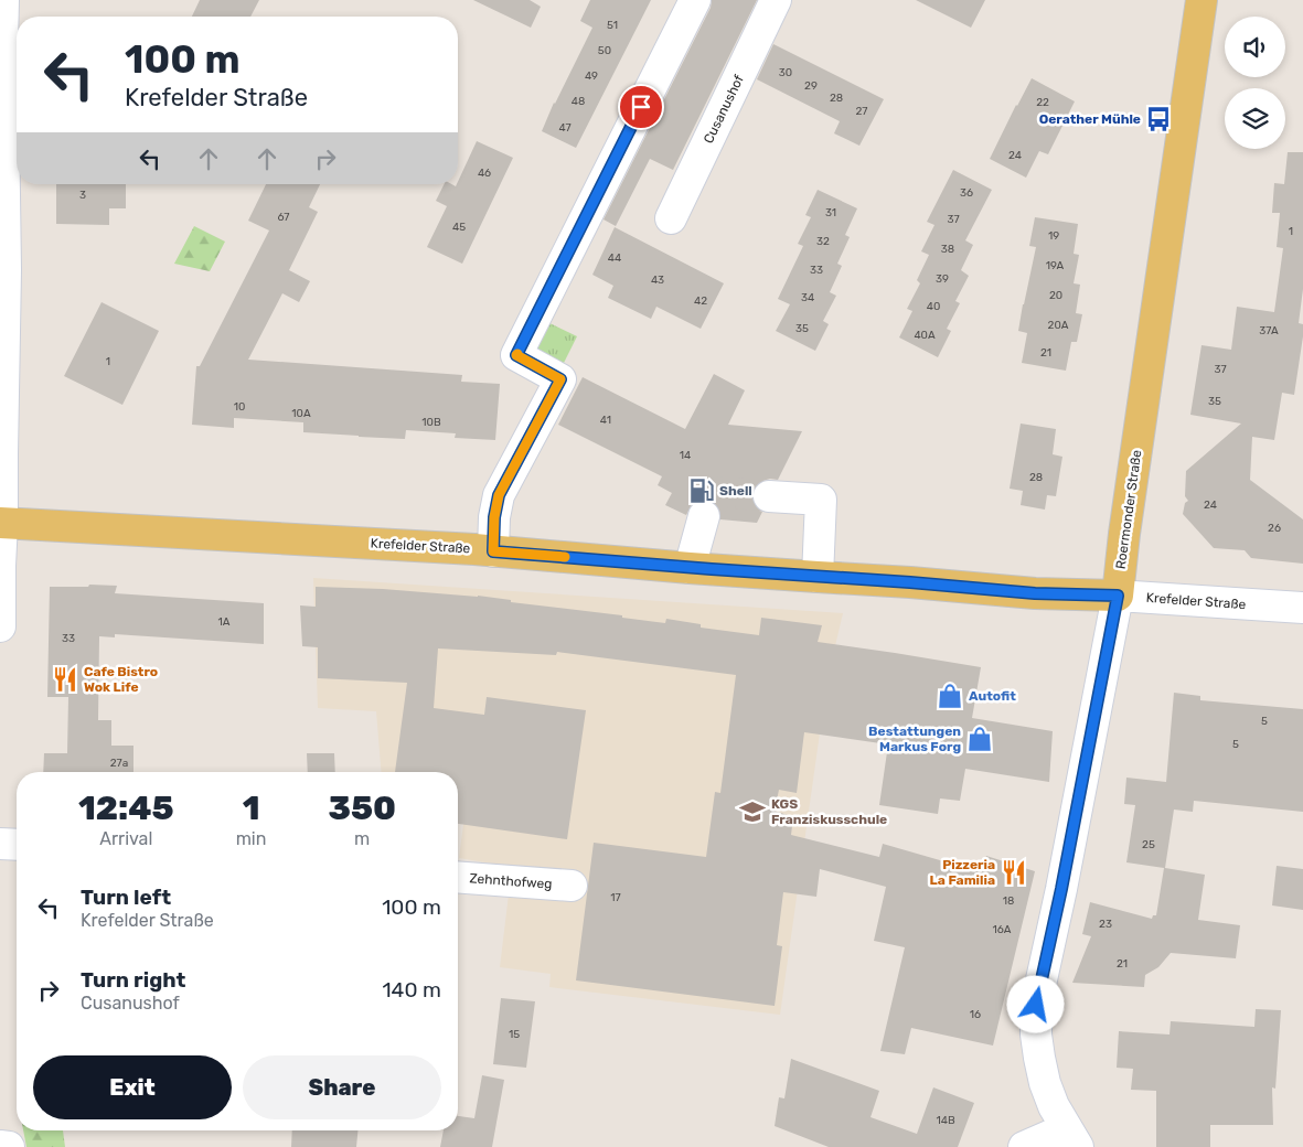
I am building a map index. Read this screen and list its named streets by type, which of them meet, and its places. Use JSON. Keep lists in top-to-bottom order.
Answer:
{
  "streets": {
    "main road": ["Roermonder Straße", "Krefelder Straße"],
    "street": ["Cusanushof", "Zehnthofweg"]
  },
  "crossings": [
    ["Roermonder Straße", "Krefelder Straße"]
  ],
  "places": {
    "bus stop": ["Oerather Mühle"],
    "fuel station": ["Shell"],
    "restaurant": ["Cafe Bistro Wok Life", "Pizzeria La Familia"],
    "shop": ["Autofit", "Bestattungen Markus Forg"],
    "school or university": ["KGS Franziskusschule"]
  },
  "house_numbers": [
    "51",
    "50",
    "30",
    "49",
    "29",
    "28",
    "48",
    "22",
    "27",
    "47",
    "24",
    "46",
    "36",
    "3",
    "31",
    "67",
    "37",
    "45",
    "1",
    "19",
    "32",
    "38",
    "44",
    "19A",
    "33",
    "39",
    "43",
    "20",
    "34",
    "42",
    "40",
    "20A",
    "35",
    "37A",
    "40A",
    "21",
    "1",
    "37",
    "35",
    "10",
    "10A",
    "41",
    "10B",
    "14",
    "28",
    "24",
    "26",
    "1A",
    "33",
    "5",
    "5",
    "27a",
    "25",
    "17",
    "18",
    "23",
    "16A",
    "21",
    "16",
    "15",
    "14B"
  ],
  "page": {
    "turn": ["100 m", "Krefelder Straße"],
    "eta": [
      "12:45",
      "Arrival",
      "1",
      "min",
      "350",
      "m"
    ],
    "list": [
      {
        "name": "Turn left",
        "note": "Krefelder Straße",
        "value": "100 m"
      },
      {
        "name": "Turn right",
        "note": "Cusanushof",
        "value": "140 m"
      }
    ],
    "buttons": ["Exit", "Share"]
  }
}
